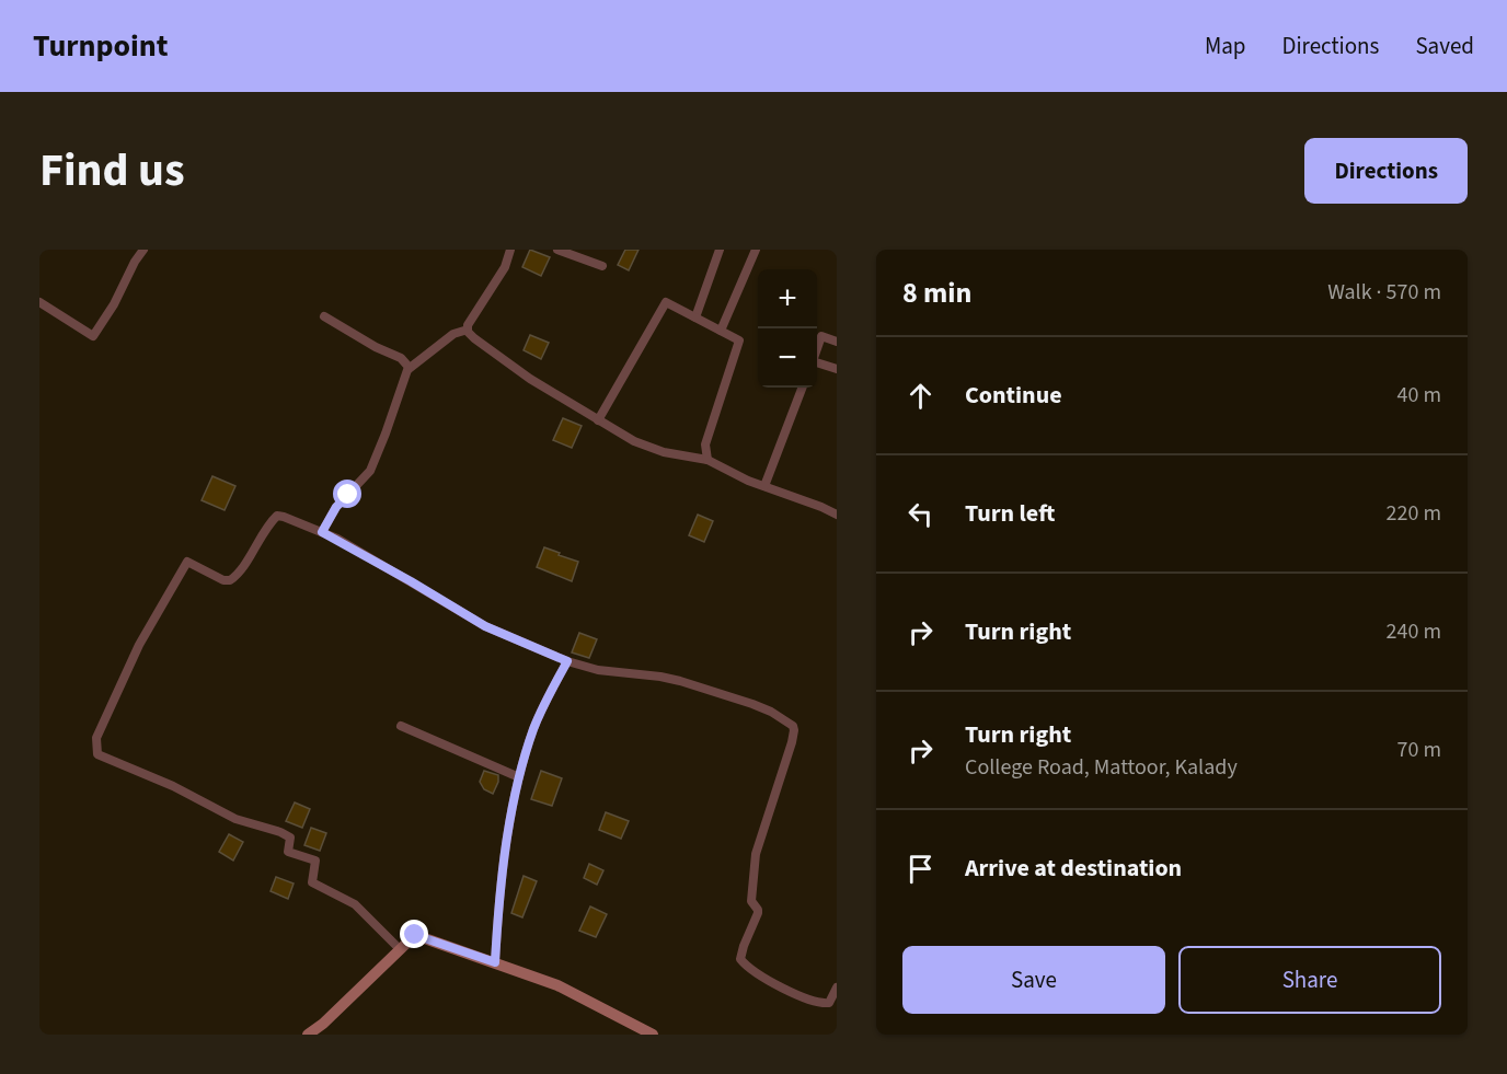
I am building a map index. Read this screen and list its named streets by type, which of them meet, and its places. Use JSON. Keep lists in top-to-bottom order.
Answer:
{
  "page": {
    "header": "Turnpoint",
    "nav": ["Map", "Directions", "Saved"],
    "title": "Find us",
    "buttons": [
      "Directions",
      ["Save", "Share"]
    ],
    "heading": ["8 min", "Walk · 570 m"],
    "map_buttons": ["+", "−"],
    "list": [
      ["Continue", "40 m"],
      ["Turn left", "220 m"],
      ["Turn right", "240 m"],
      ["Turn right", "College Road, Mattoor, Kalady", "70 m"],
      "Arrive at destination"
    ]
  }
}
